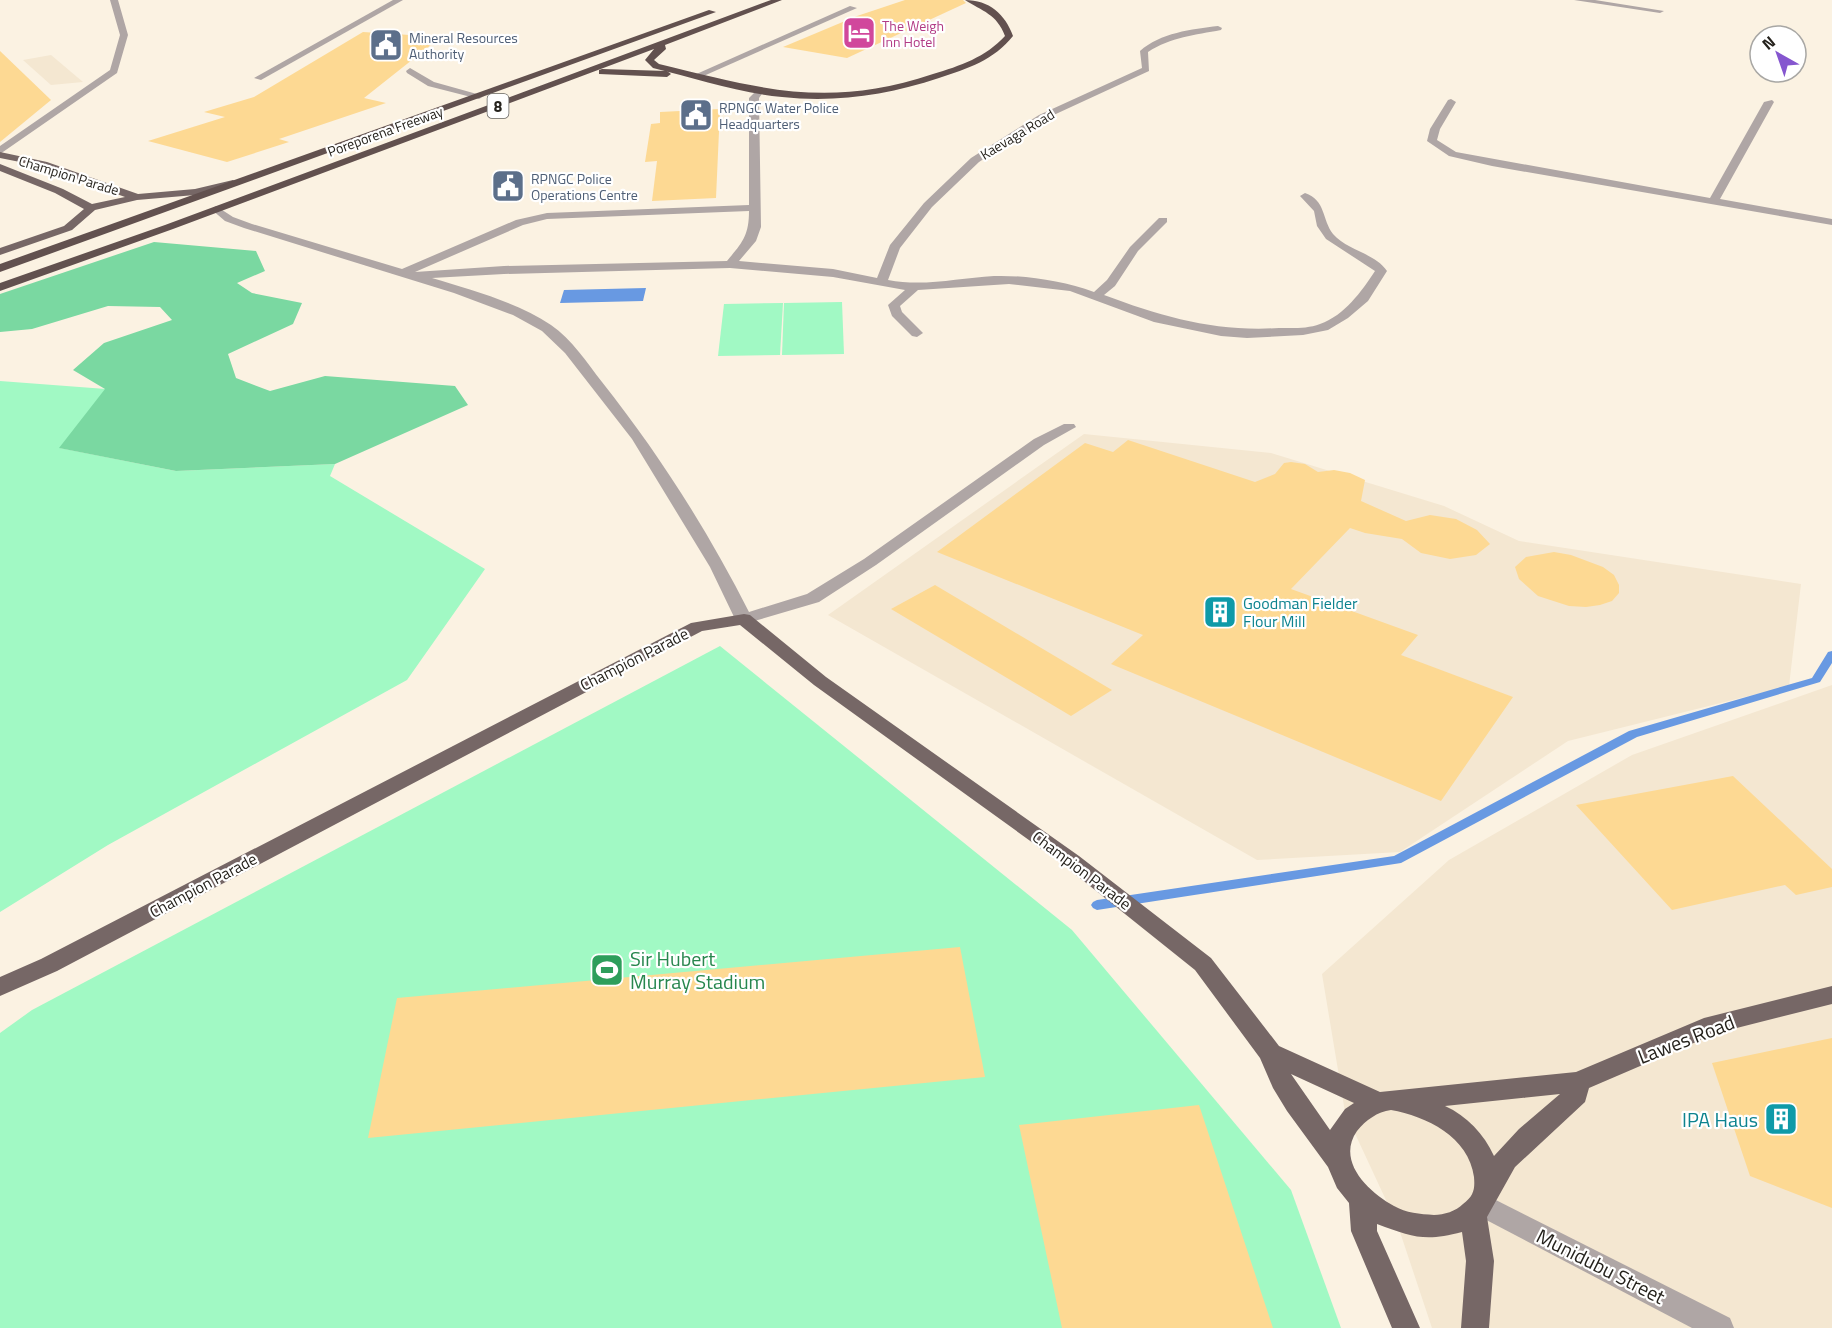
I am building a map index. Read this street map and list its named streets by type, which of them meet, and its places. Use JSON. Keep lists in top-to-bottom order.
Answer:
{
  "streets": {
    "highway": ["8", "Poreporena Freeway"],
    "main road": ["Champion Parade", "Lawes Road"],
    "street": ["Kaevaga Road", "Munidubu Street"]
  },
  "crossings": [
    ["Champion Parade", "Lawes Road"],
    ["Champion Parade", "Munidubu Street"],
    ["Lawes Road", "Munidubu Street"]
  ],
  "places": {
    "hotel": ["The Weigh Inn Hotel"],
    "public building": ["Mineral Resources Authority", "RPNGC Water Police Headquarters", "RPNGC Police Operations Centre"],
    "building": ["Goodman Fielder Flour Mill", "IPA Haus"],
    "sports": ["Sir Hubert Murray Stadium"]
  },
  "north": "top left"
}
